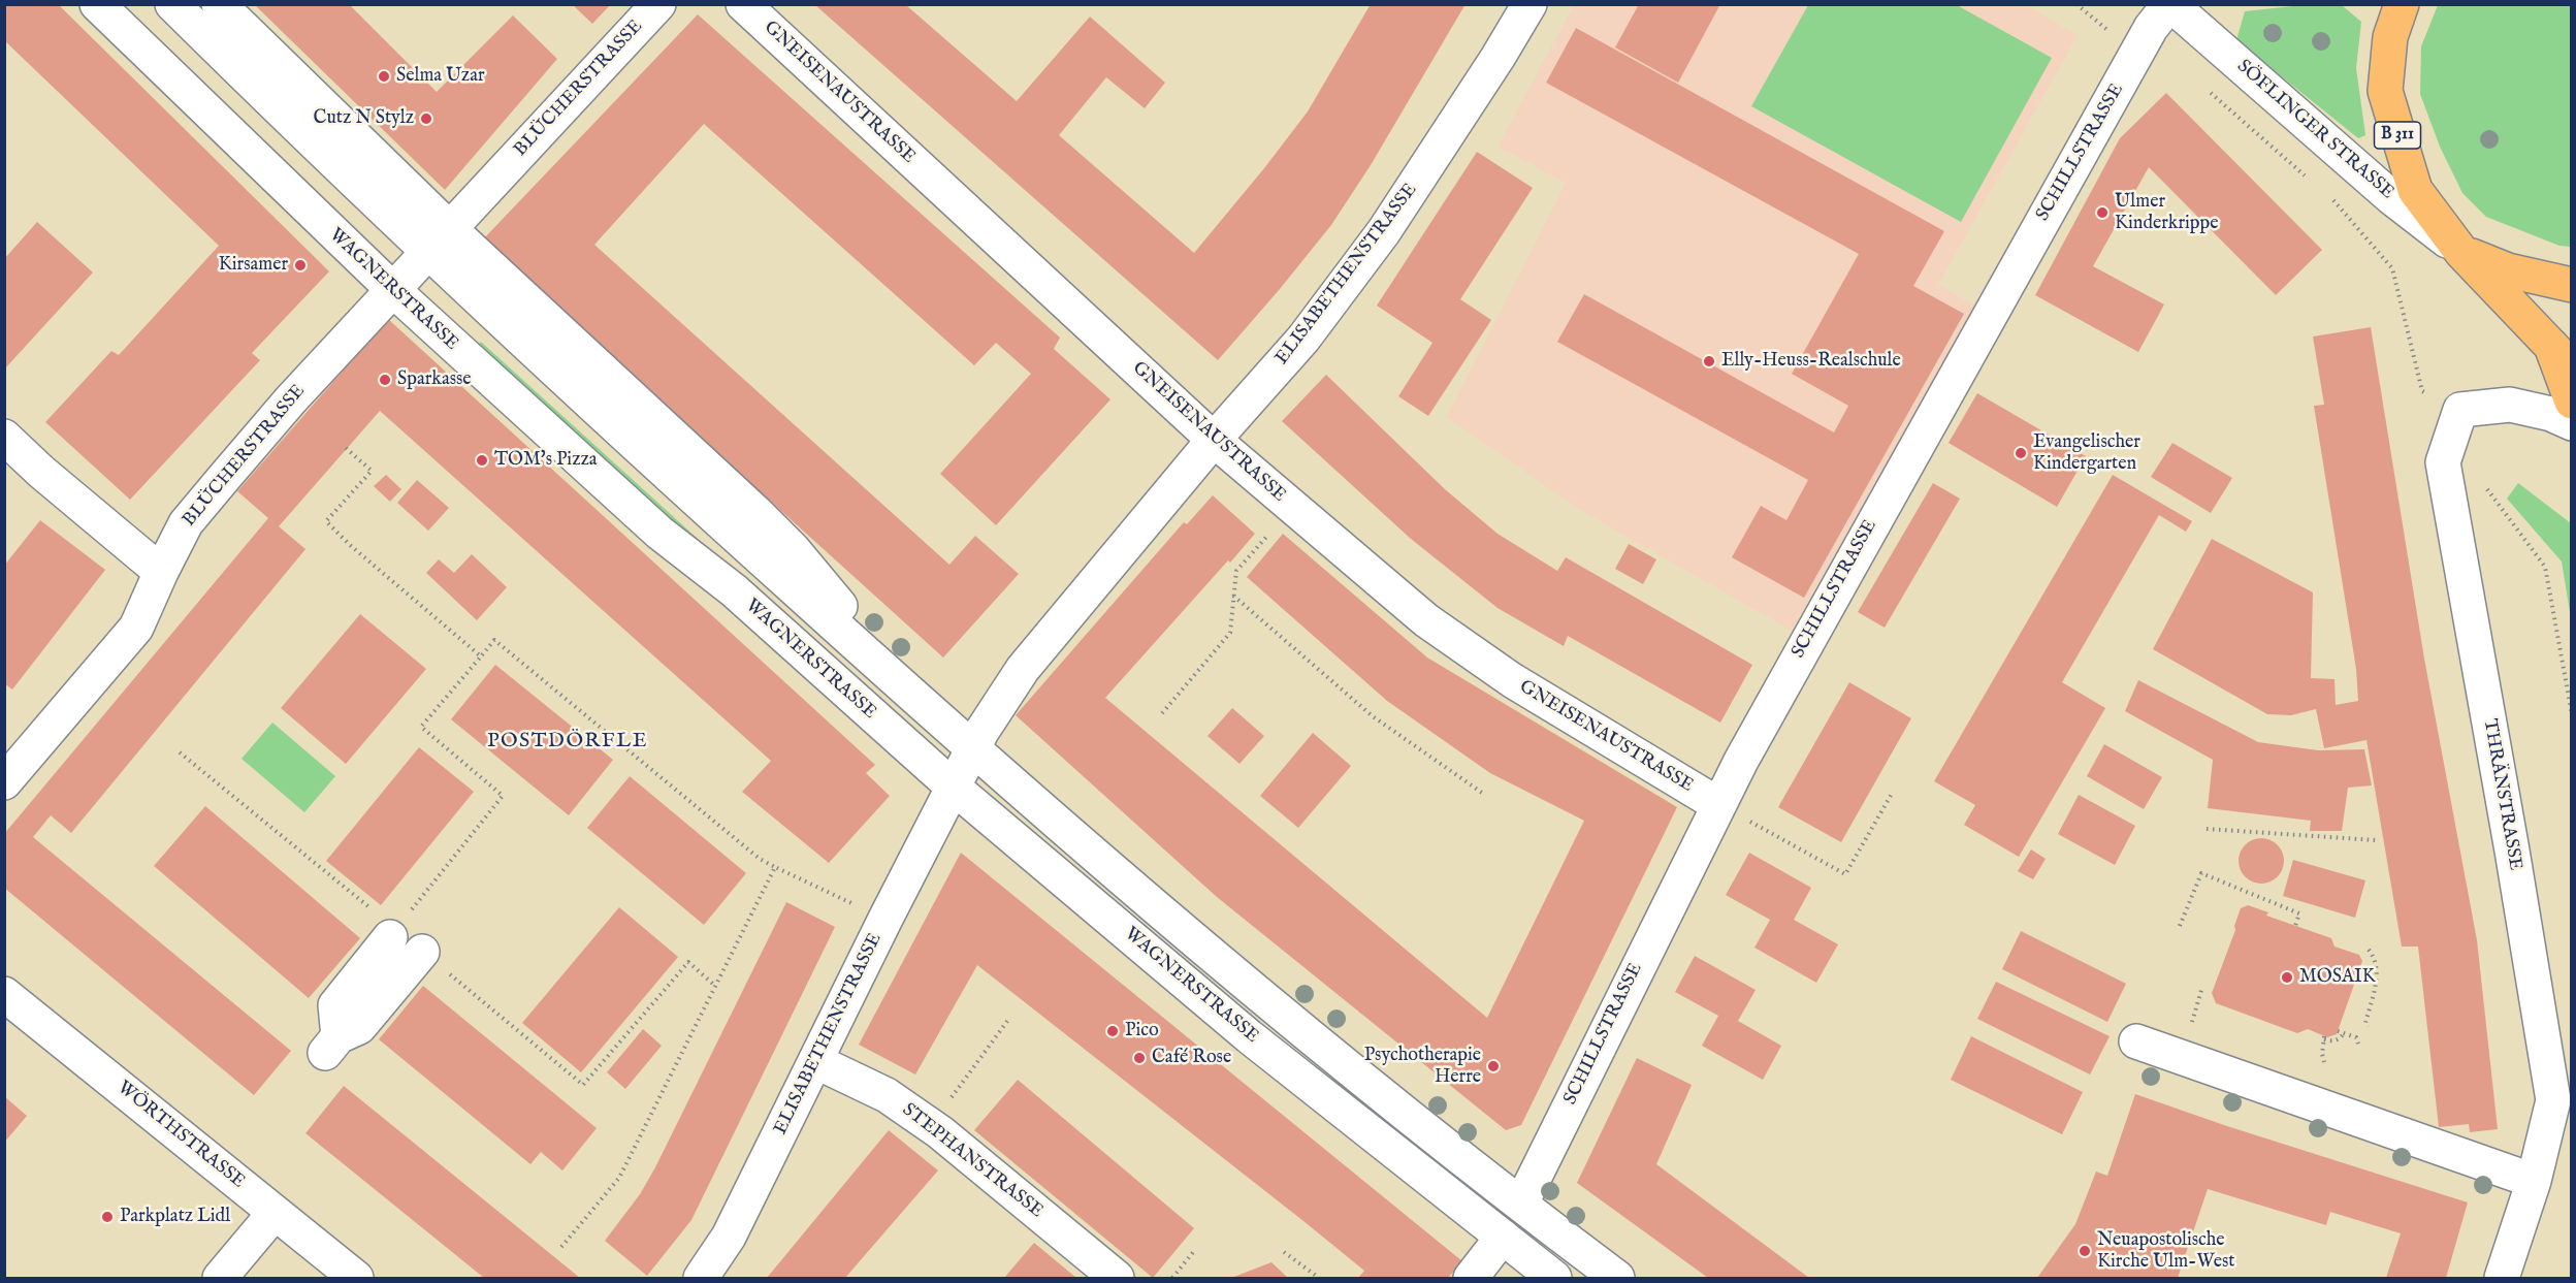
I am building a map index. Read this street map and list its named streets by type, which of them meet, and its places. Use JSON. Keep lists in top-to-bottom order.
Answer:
{
  "streets": {
    "main road": ["B 311"],
    "street": [
      "BLÜCHERSTRASSE",
      "GNEISENAUSTRASSE",
      "SÖFLINGER STRASSE",
      "SCHILLSTRASSE",
      "ELISABETHENSTRASSE",
      "WAGNERSTRASSE",
      "THRÄNSTRASSE",
      "WÖRTHSTRASSE",
      "STEPHANSTRASSE"
    ]
  },
  "crossings": [
    ["BLÜCHERSTRASSE", "WAGNERSTRASSE"],
    ["GNEISENAUSTRASSE", "SCHILLSTRASSE"],
    ["GNEISENAUSTRASSE", "ELISABETHENSTRASSE"],
    ["SÖFLINGER STRASSE", "B 311"],
    ["SÖFLINGER STRASSE", "SCHILLSTRASSE"],
    ["SCHILLSTRASSE", "WAGNERSTRASSE"],
    ["ELISABETHENSTRASSE", "WAGNERSTRASSE"],
    ["ELISABETHENSTRASSE", "STEPHANSTRASSE"]
  ],
  "districts": ["POSTDÖRFLE"],
  "places": [
    "Selma Uzar",
    "Cutz N Stylz",
    "Ulmer Kinderkrippe",
    "Kirsamer",
    "Elly-Heuss-Realschule",
    "Sparkasse",
    "Evangelischer Kindergarten",
    "TOM's Pizza",
    "MOSAIK",
    "Pico",
    "Café Rose",
    "Psychotherapie Herre",
    "Parkplatz Lidl",
    "Neuapostolische Kirche Ulm-West"
  ]
}
